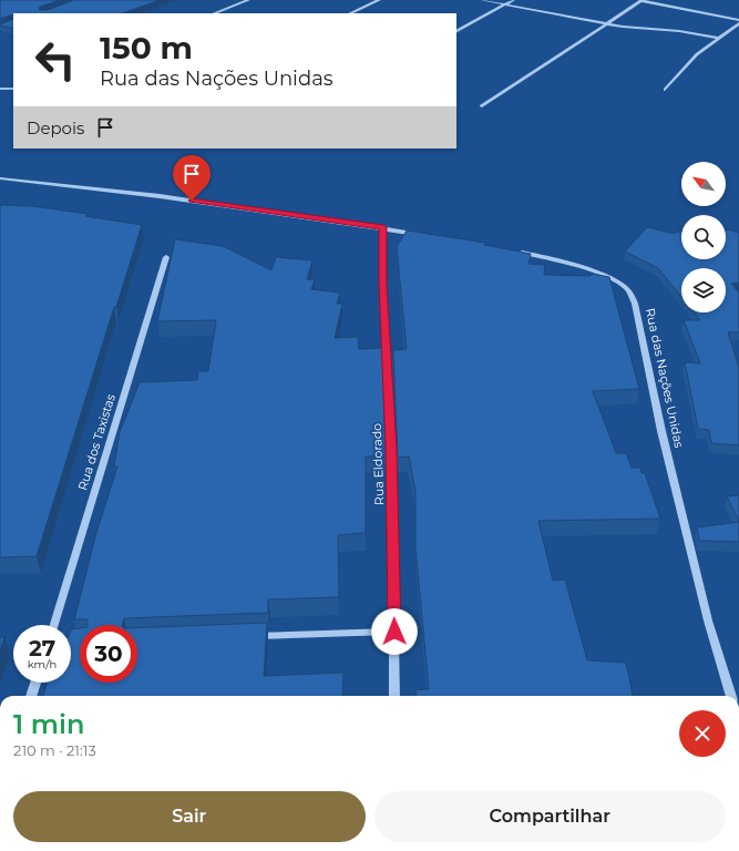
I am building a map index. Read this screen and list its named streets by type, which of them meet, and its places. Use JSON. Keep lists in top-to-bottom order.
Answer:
{
  "streets": {
    "street": ["Rua das Nações Unidas", "Rua dos Taxistas", "Rua Eldorado"]
  },
  "north": "top left",
  "page": {
    "turn": ["150 m", "Rua das Nações Unidas"],
    "then": "Depois",
    "speed": "27 km/h",
    "limit": "30",
    "heading": ["1 min", "210 m · 21:13"],
    "buttons": ["Sair", "Compartilhar"]
  }
}
